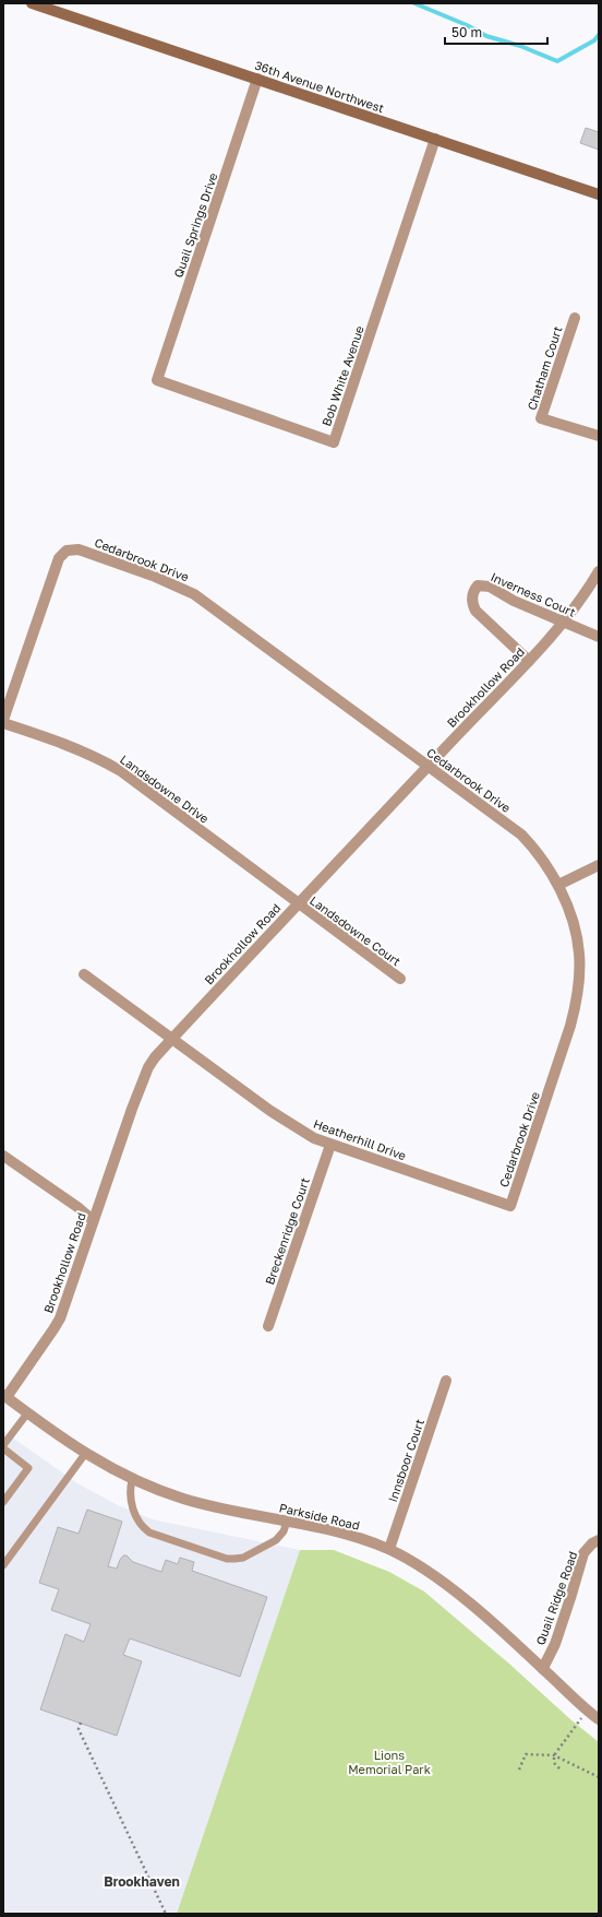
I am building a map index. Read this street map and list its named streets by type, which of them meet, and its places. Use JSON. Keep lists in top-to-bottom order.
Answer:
{
  "streets": {
    "main road": ["36th Avenue Northwest"],
    "street": [
      "Quail Springs Drive",
      "Chatham Court",
      "Bob White Avenue",
      "Cedarbrook Drive",
      "Inverness Court",
      "Brookhollow Road",
      "Landsdowne Drive",
      "Landsdowne Court",
      "Heatherhill Drive",
      "Breckenridge Court",
      "Innsboor Court",
      "Parkside Road",
      "Quail Ridge Road"
    ]
  },
  "crossings": [
    ["36th Avenue Northwest", "Quail Springs Drive"],
    ["36th Avenue Northwest", "Bob White Avenue"],
    ["Quail Springs Drive", "Bob White Avenue"],
    ["Cedarbrook Drive", "Brookhollow Road"],
    ["Cedarbrook Drive", "Landsdowne Drive"],
    ["Cedarbrook Drive", "Heatherhill Drive"],
    ["Inverness Court", "Brookhollow Road"],
    ["Brookhollow Road", "Landsdowne Drive"],
    ["Brookhollow Road", "Landsdowne Court"],
    ["Brookhollow Road", "Heatherhill Drive"],
    ["Brookhollow Road", "Parkside Road"],
    ["Landsdowne Drive", "Landsdowne Court"],
    ["Heatherhill Drive", "Breckenridge Court"],
    ["Innsboor Court", "Parkside Road"],
    ["Parkside Road", "Quail Ridge Road"]
  ],
  "districts": ["Brookhaven"],
  "parks": ["Lions Memorial Park"],
  "scale_bar": "50 m"
}
